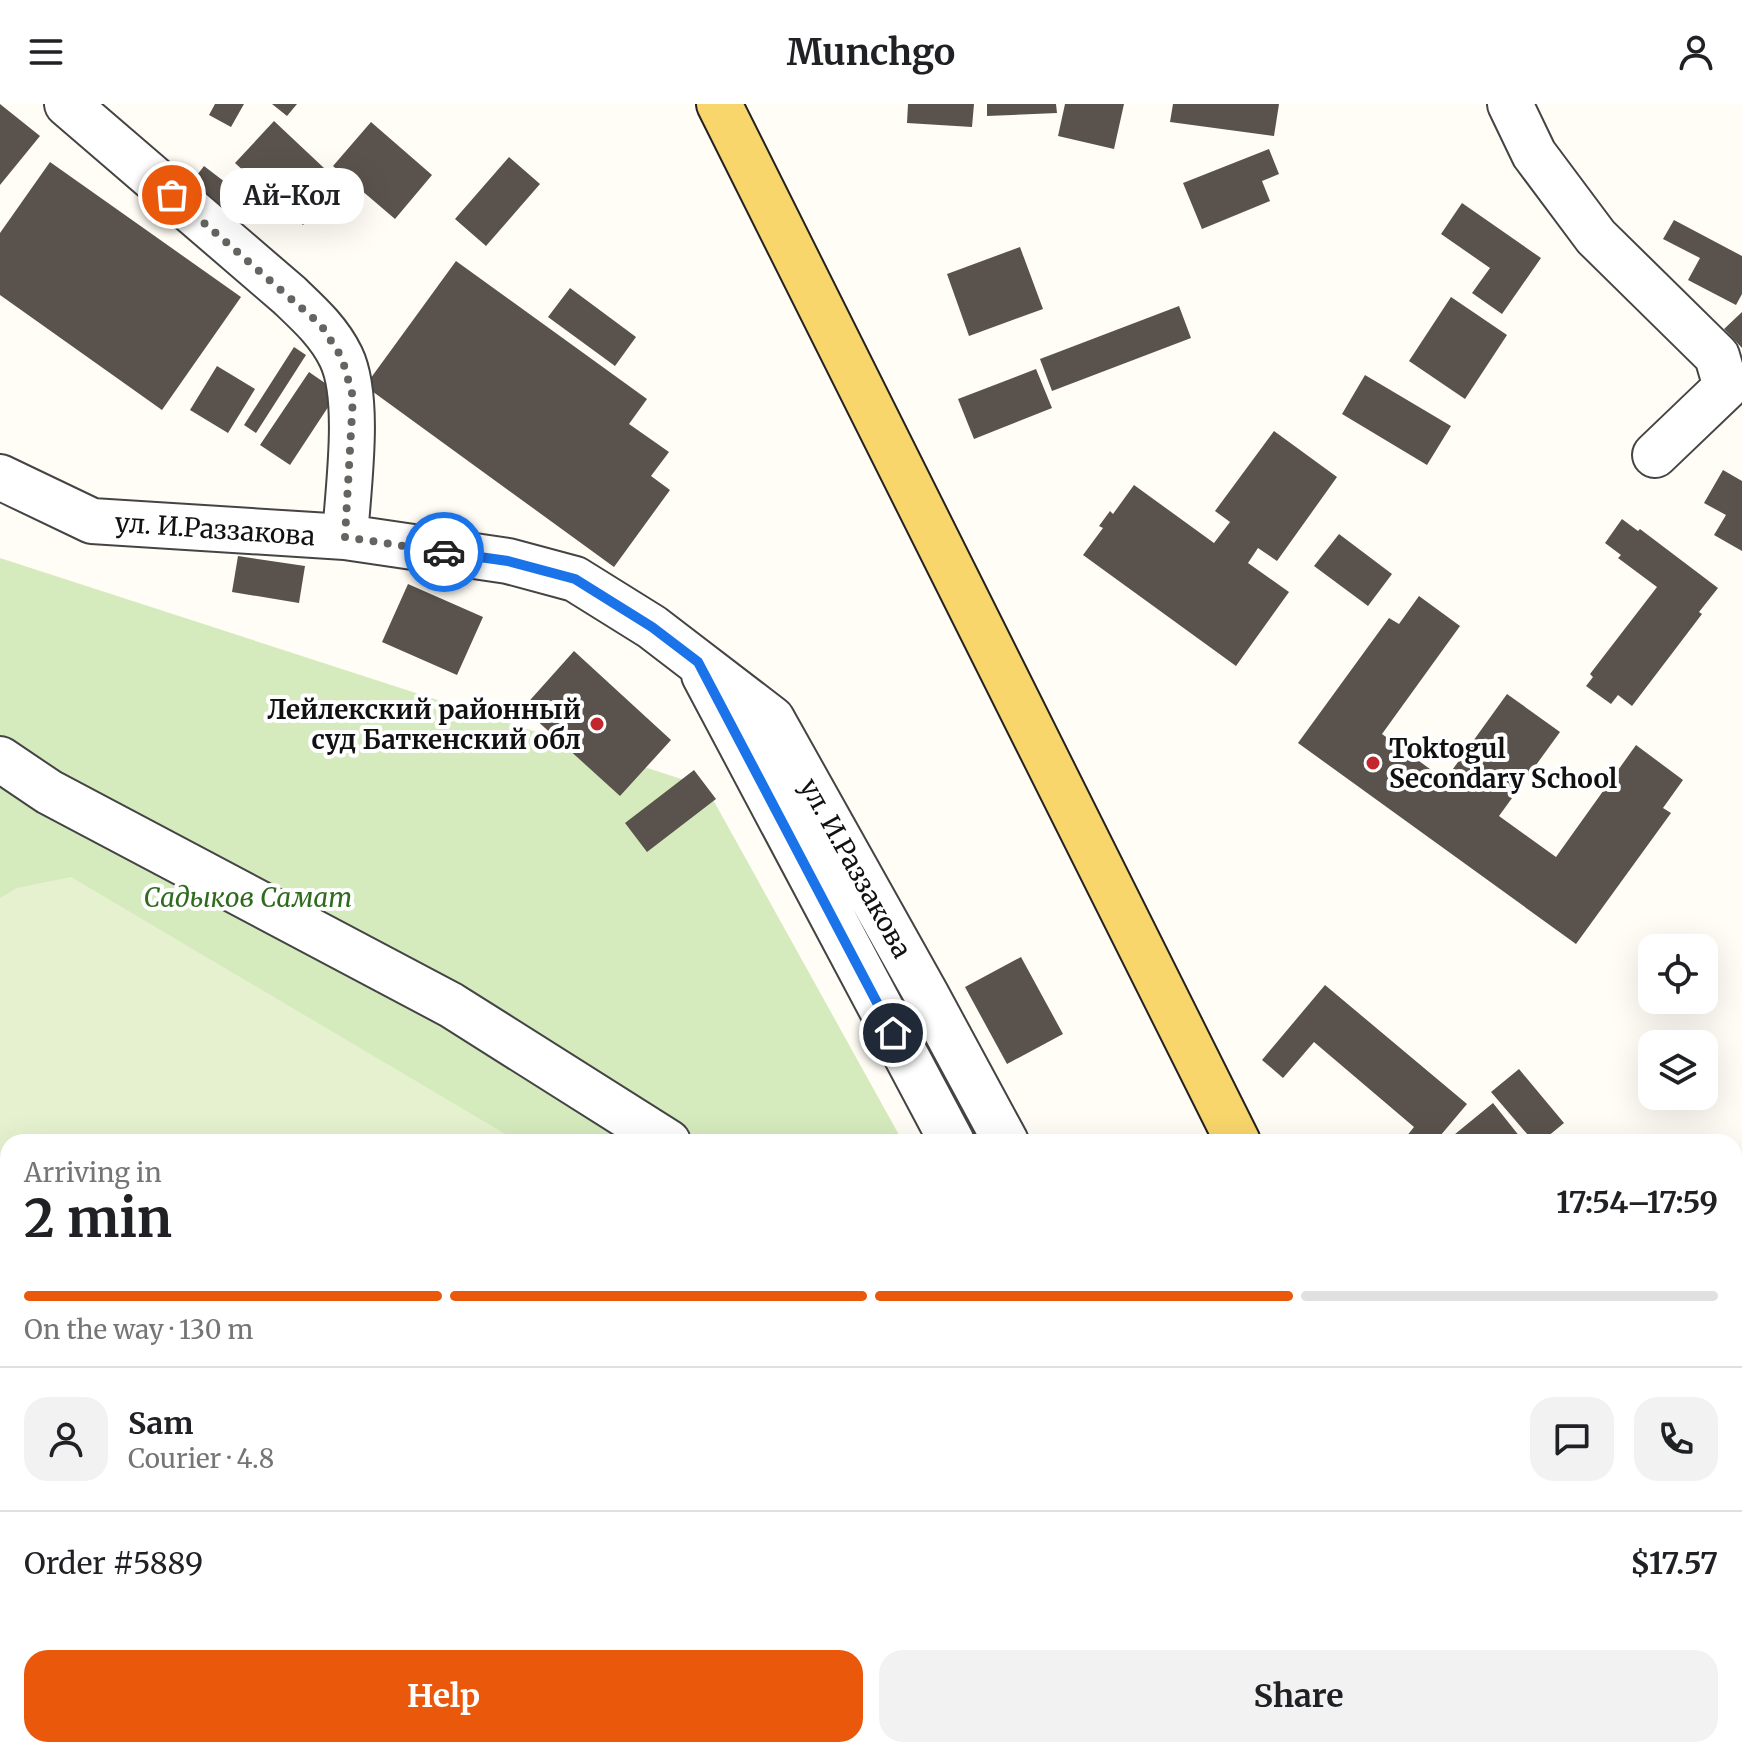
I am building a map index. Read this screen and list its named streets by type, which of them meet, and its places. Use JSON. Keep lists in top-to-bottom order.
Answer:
{
  "streets": {
    "street": ["ул. И.Раззакова"]
  },
  "parks": ["Садыков Самат"],
  "places": ["Ай-Кол", "Лейлекский районный суд Баткенский обл", "Toktogul Secondary School"],
  "page": {
    "header": "Munchgo",
    "bubble": "Ай-Кол",
    "heading": ["2 min", "Arriving in", "17:54–17:59"],
    "panel": [
      "Sam",
      "Courier · 4.8",
      "Order #5889",
      "$17.57"
    ],
    "bar": "On the way · 130 m",
    "buttons": ["Help", "Share"]
  }
}
